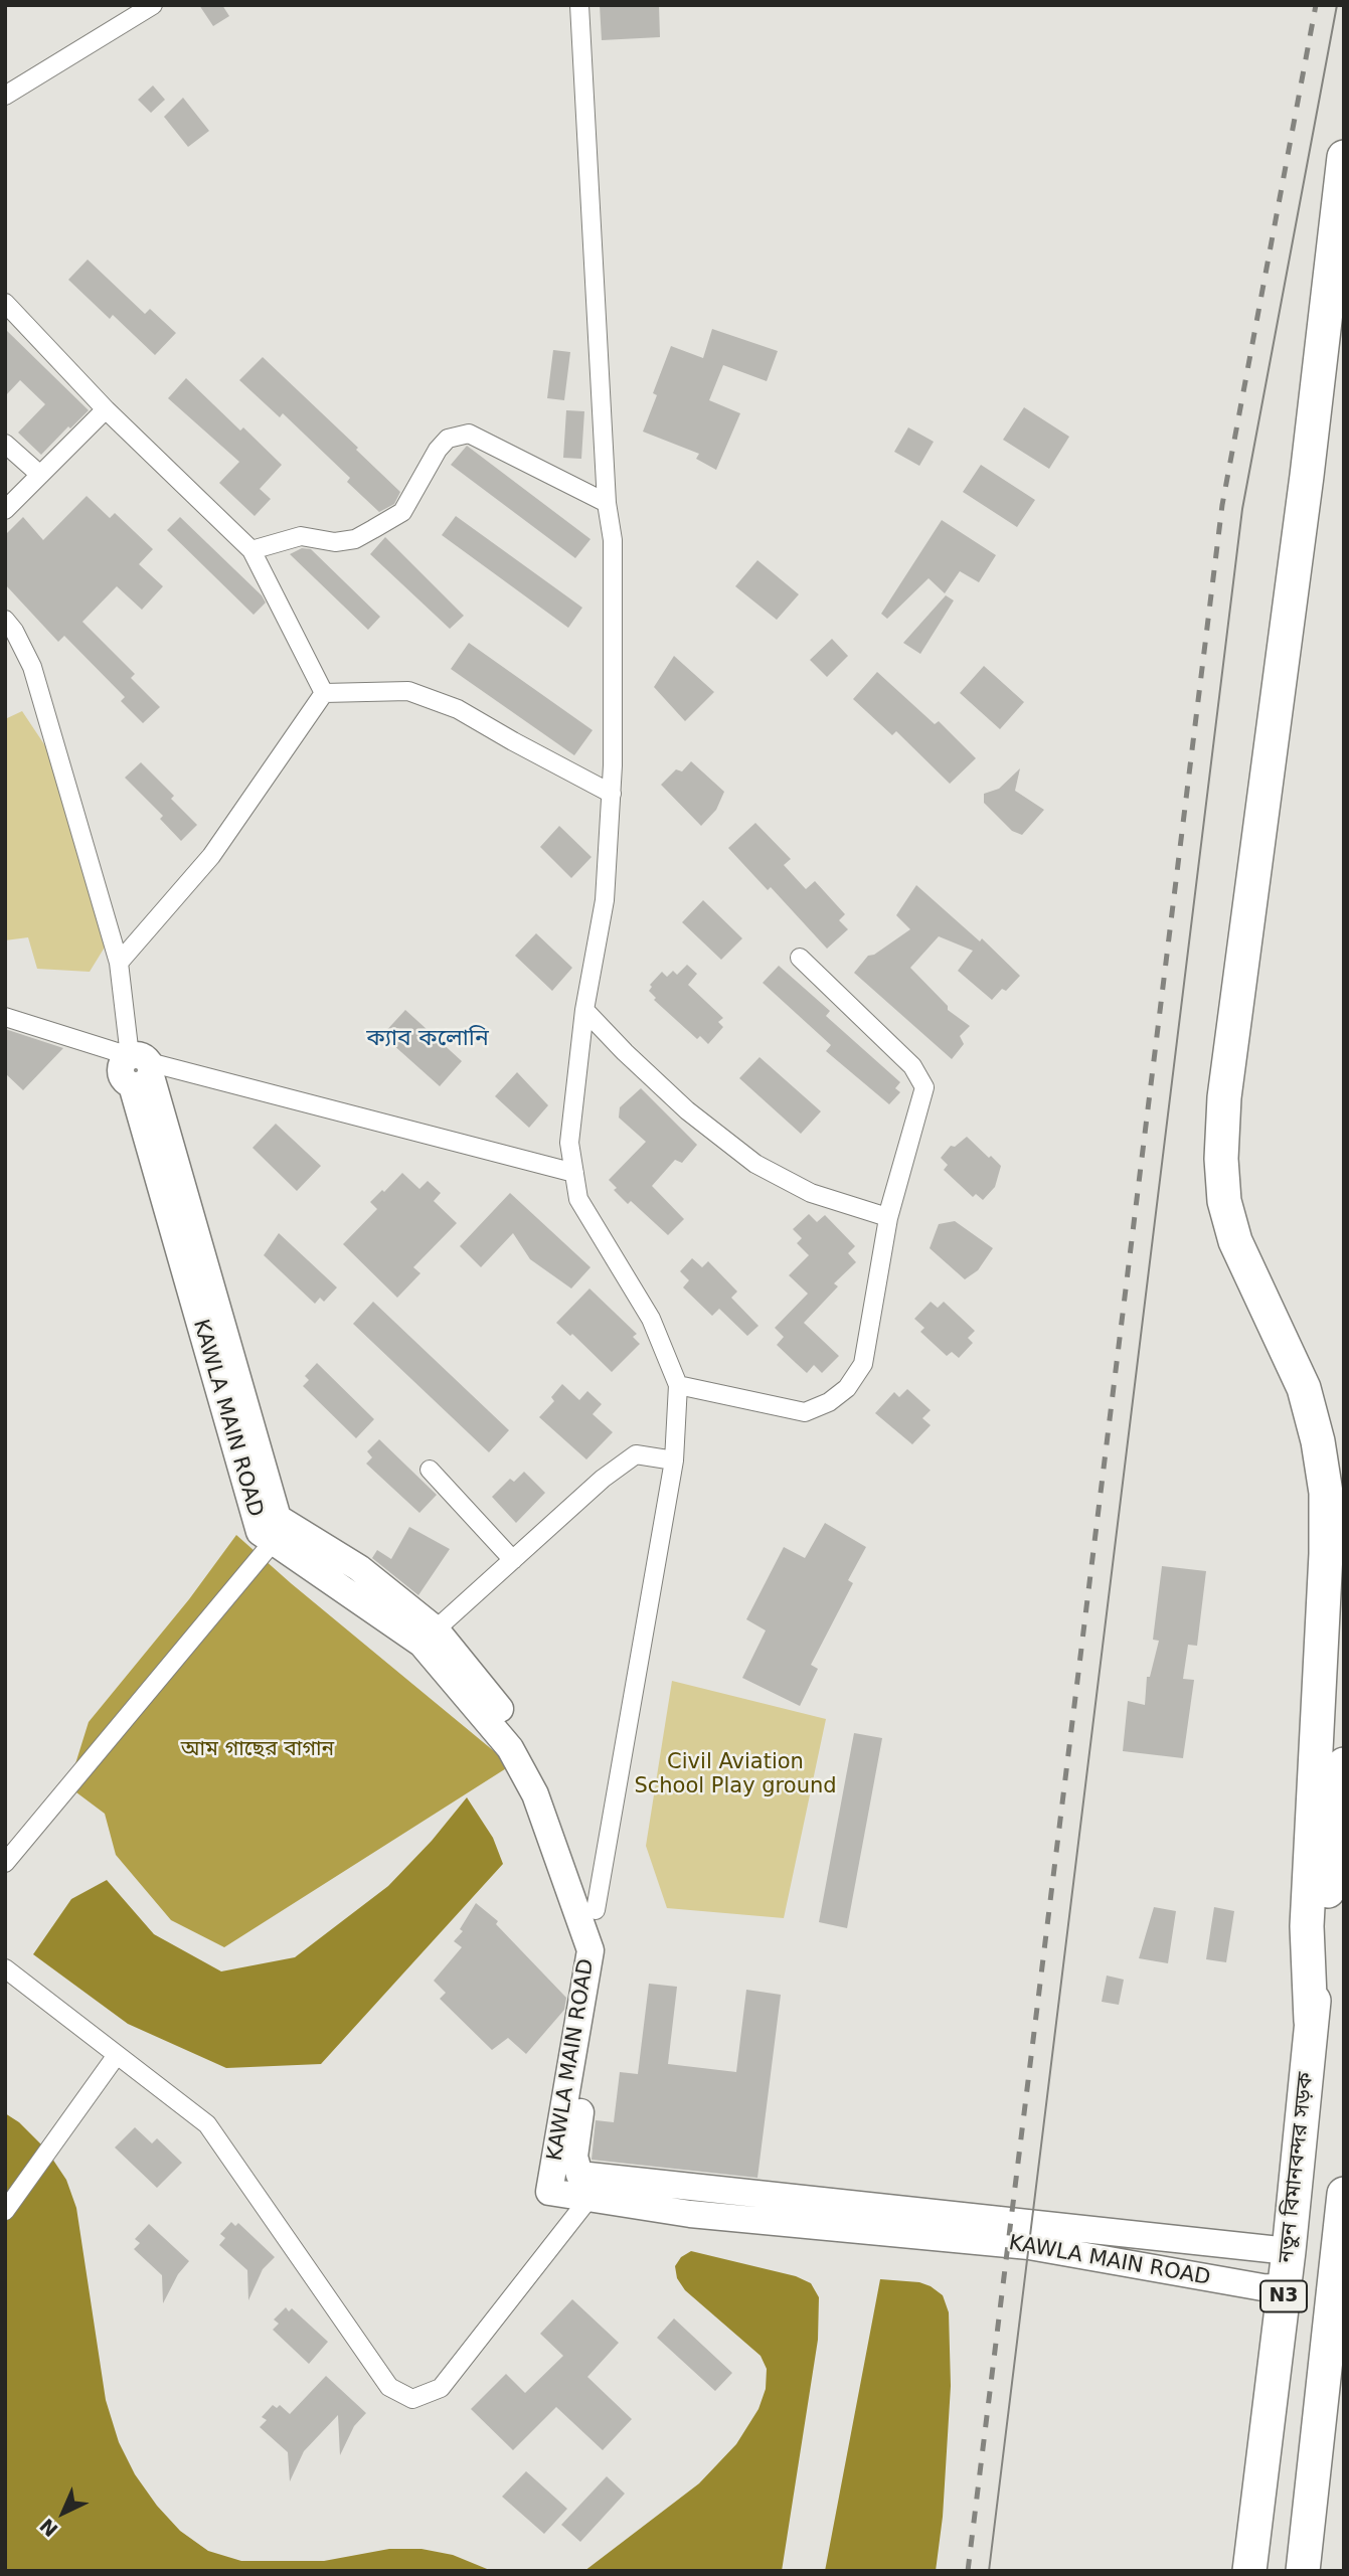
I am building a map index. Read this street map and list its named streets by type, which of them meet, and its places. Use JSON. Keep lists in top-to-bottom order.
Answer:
{
  "streets": {
    "highway": ["নতুন বিমানবন্দর সড়ক", "N3"],
    "street": ["KAWLA MAIN ROAD"]
  },
  "crossings": [
    ["KAWLA MAIN ROAD", "নতুন বিমানবন্দর সড়ক"]
  ],
  "districts": ["ক্যাব কলোনি"],
  "parks": ["আম গাছের বাগান", "Civil Aviation School Play ground"],
  "north": "bottom left"
}
